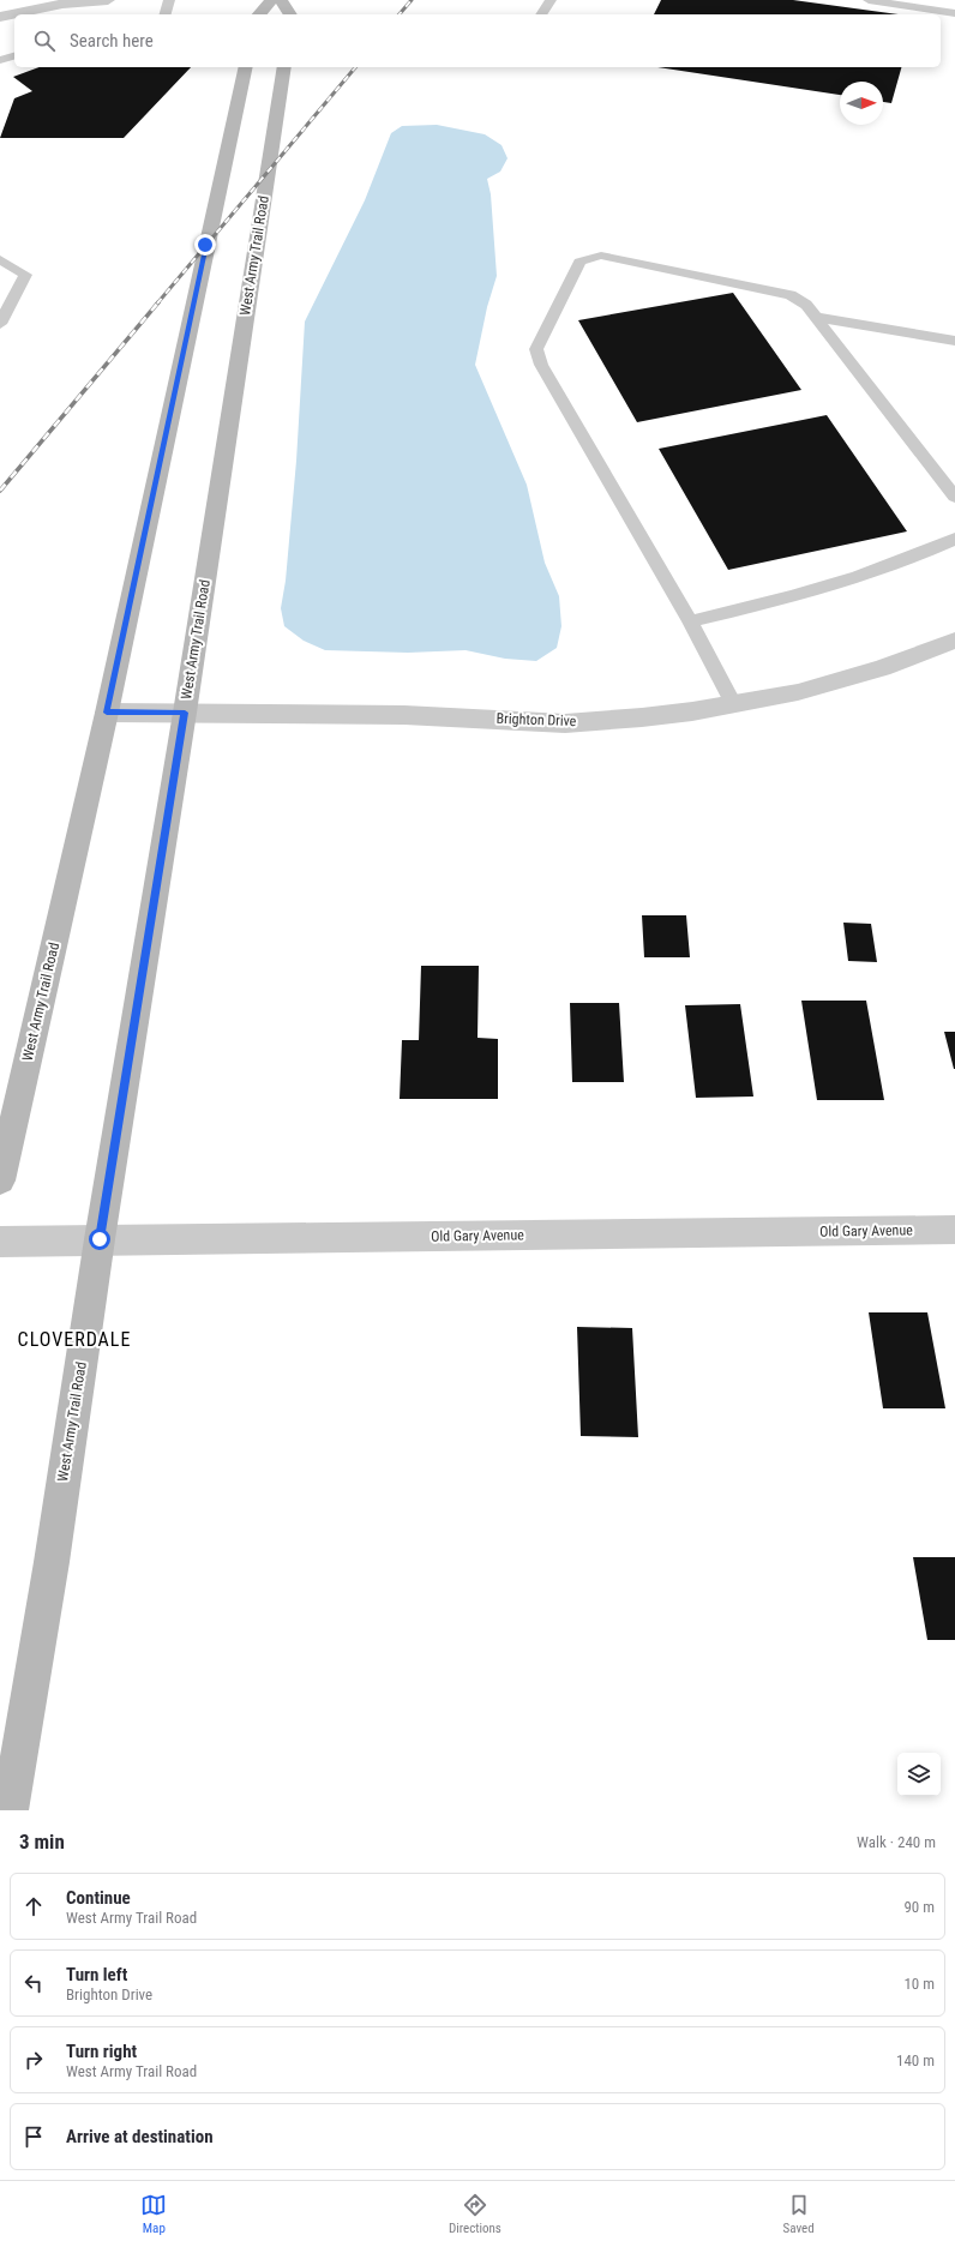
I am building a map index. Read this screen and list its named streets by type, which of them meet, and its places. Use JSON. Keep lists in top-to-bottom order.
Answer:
{
  "streets": {
    "main road": ["West Army Trail Road"],
    "street": ["Brighton Drive", "Old Gary Avenue"]
  },
  "crossings": [
    ["West Army Trail Road", "Brighton Drive"],
    ["West Army Trail Road", "Old Gary Avenue"]
  ],
  "districts": ["CLOVERDALE"],
  "north": "right",
  "page": {
    "search": "Search here",
    "heading": ["3 min", "Walk · 240 m"],
    "list": [
      ["Continue", "West Army Trail Road", "90 m"],
      ["Turn left", "Brighton Drive", "10 m"],
      ["Turn right", "West Army Trail Road", "140 m"],
      "Arrive at destination"
    ],
    "nav": ["Map", "Directions", "Saved"]
  }
}
